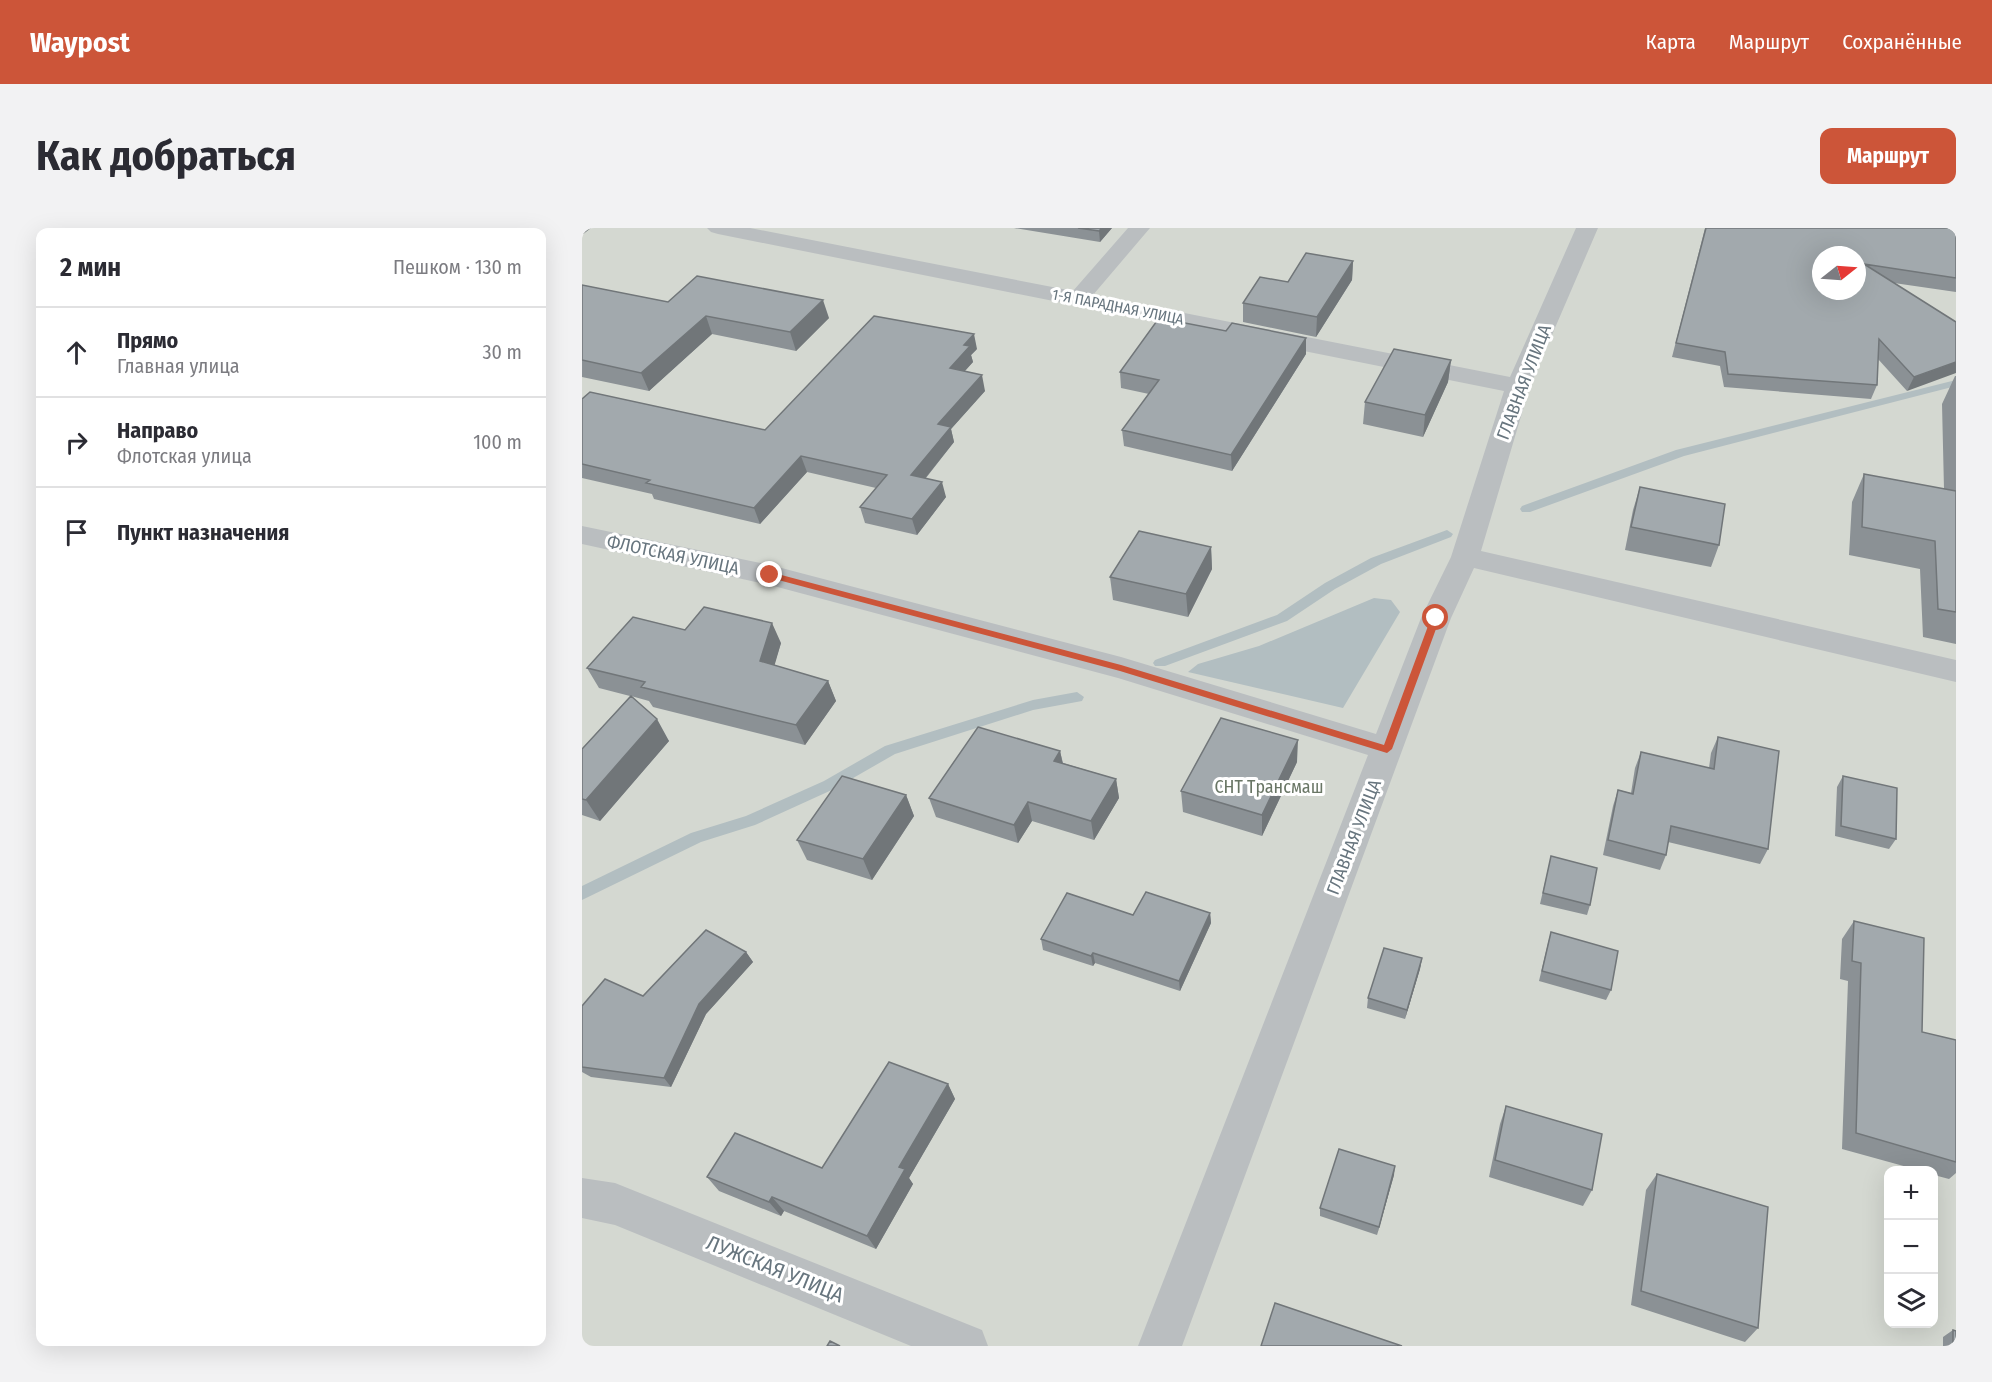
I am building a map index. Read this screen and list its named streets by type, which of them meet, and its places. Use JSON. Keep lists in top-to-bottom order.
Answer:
{
  "streets": {
    "street": [
      "1-Я ПАРАДНАЯ УЛИЦА",
      "ГЛАВНАЯ УЛИЦА",
      "ФЛОТСКАЯ УЛИЦА",
      "ЛУЖСКАЯ УЛИЦА"
    ]
  },
  "crossings": [
    ["1-Я ПАРАДНАЯ УЛИЦА", "ГЛАВНАЯ УЛИЦА"],
    ["ГЛАВНАЯ УЛИЦА", "ФЛОТСКАЯ УЛИЦА"]
  ],
  "parks": ["СНТ Трансмаш"],
  "north": "right",
  "page": {
    "header": "Waypost",
    "nav": ["Карта", "Маршрут", "Сохранённые"],
    "buttons": "Маршрут",
    "title": "Как добраться",
    "heading": ["2 мин", "Пешком · 130 m"],
    "list": [
      ["Прямо", "Главная улица", "30 m"],
      ["Направо", "Флотская улица", "100 m"],
      "Пункт назначения"
    ],
    "map_buttons": ["+", "−"]
  }
}
